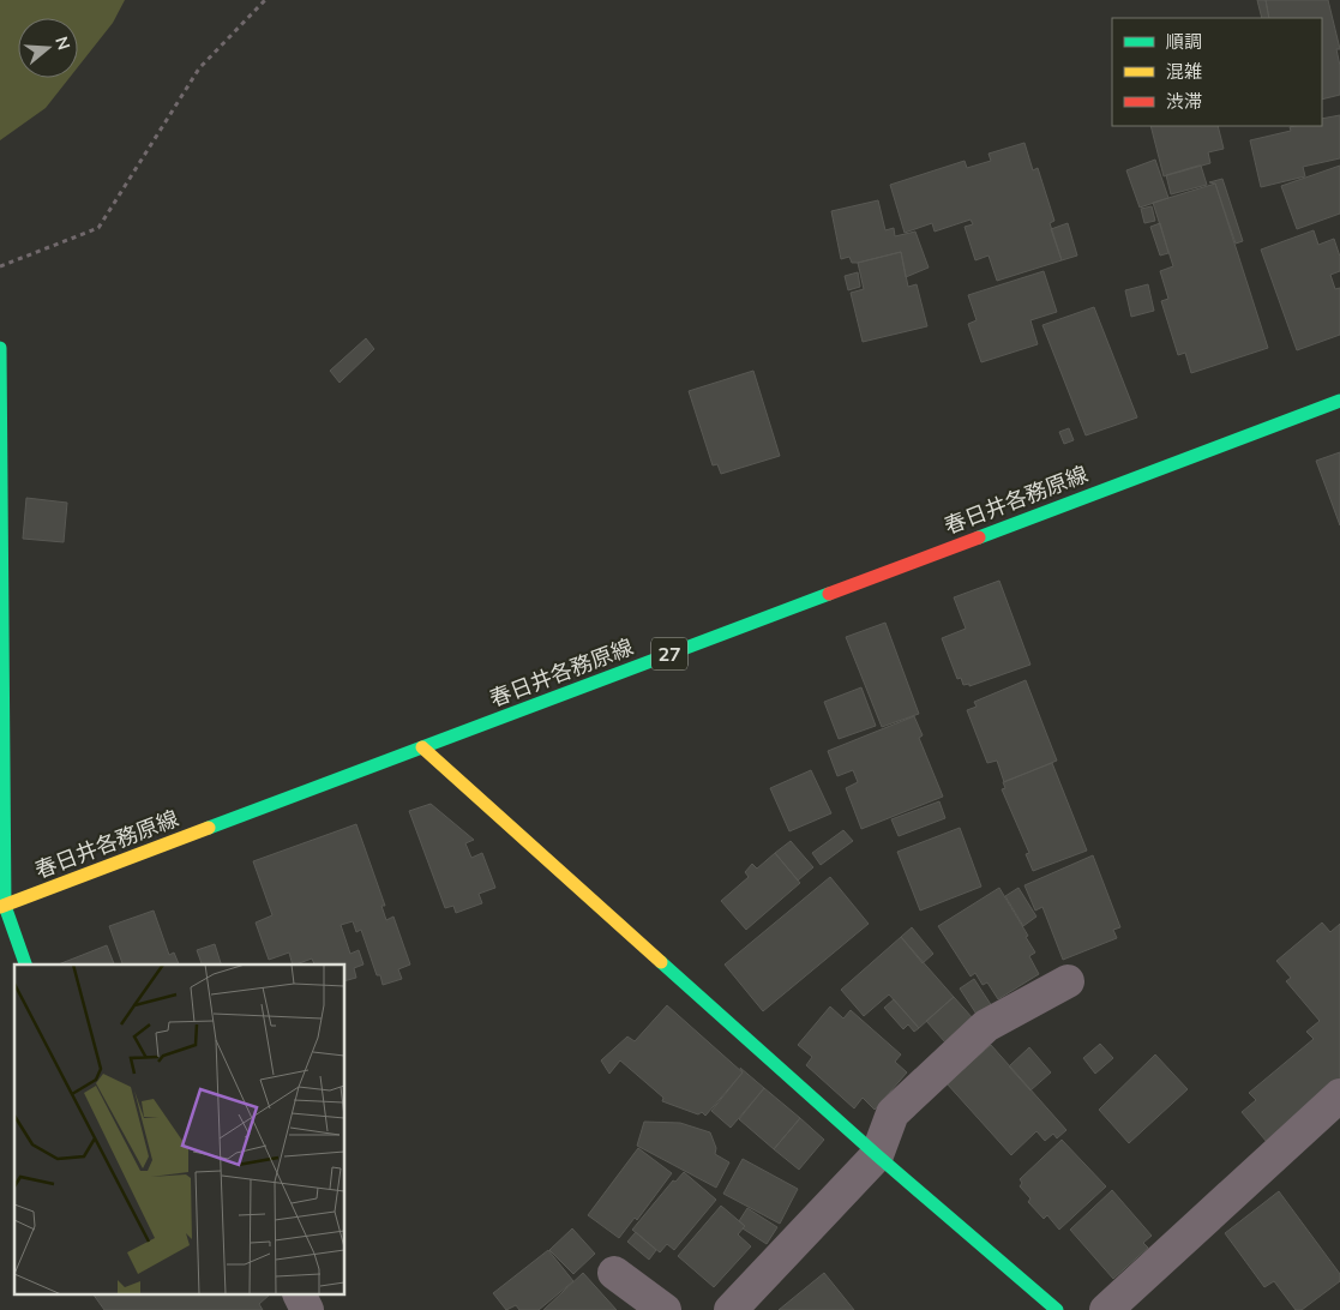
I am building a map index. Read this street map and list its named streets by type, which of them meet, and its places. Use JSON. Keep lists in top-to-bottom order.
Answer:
{
  "streets": {
    "street": ["春日井各務原線", "27"]
  },
  "legend": ["順調", "混雑", "渋滞"],
  "north": "right"
}
